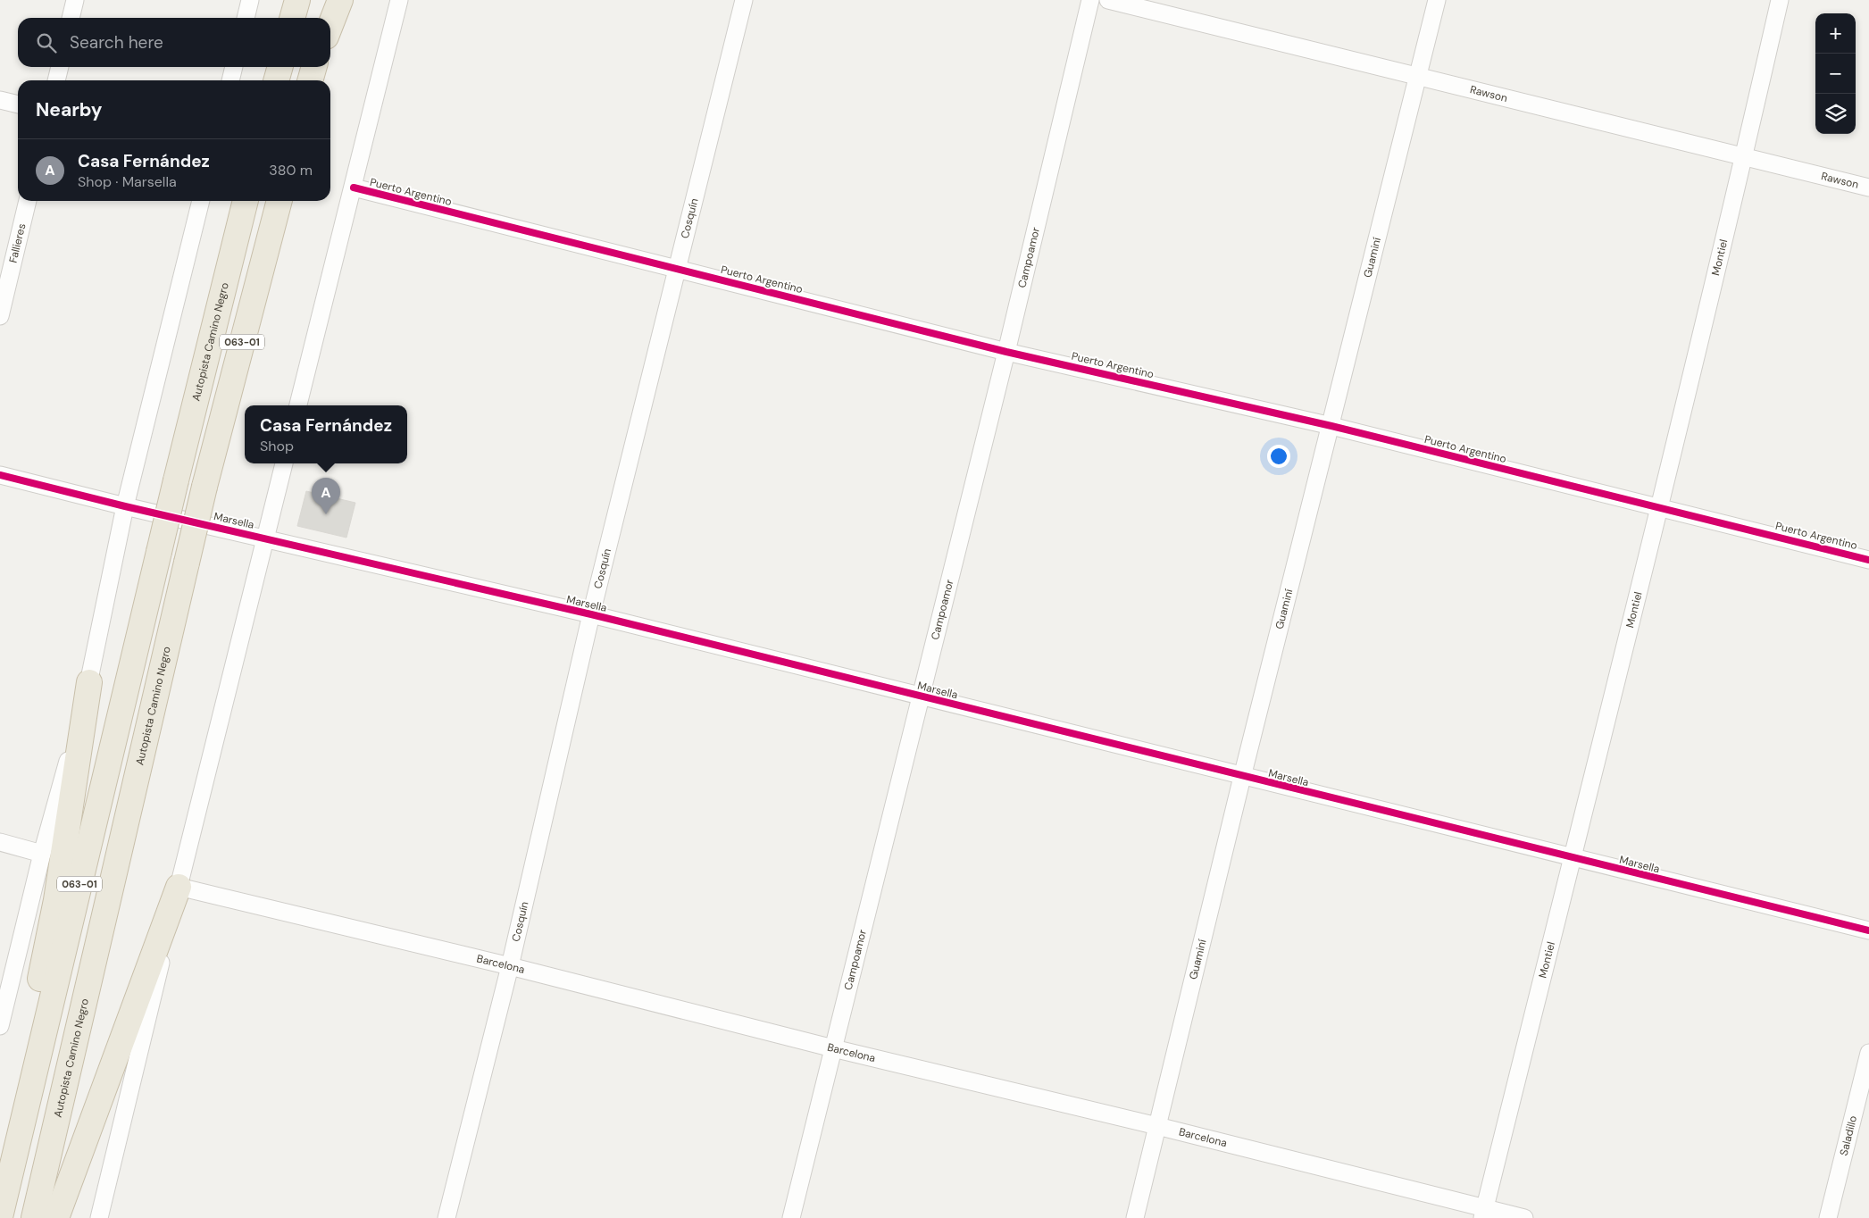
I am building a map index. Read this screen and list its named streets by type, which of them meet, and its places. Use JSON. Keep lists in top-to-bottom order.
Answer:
{
  "streets": {
    "highway": ["Autopista Camino Negro", "063-01"],
    "street": [
      "Rawson",
      "Puerto Argentino",
      "Cosquín",
      "Fallieres",
      "Campoamor",
      "Guaminí",
      "Montiel",
      "Marsella",
      "Barcelona",
      "Saladillo"
    ]
  },
  "crossings": [
    ["Rawson", "Guaminí"],
    ["Rawson", "Montiel"],
    ["Puerto Argentino", "Cosquín"],
    ["Puerto Argentino", "Campoamor"],
    ["Puerto Argentino", "Guaminí"],
    ["Puerto Argentino", "Montiel"],
    ["Cosquín", "Marsella"],
    ["Cosquín", "Barcelona"],
    ["Campoamor", "Marsella"],
    ["Campoamor", "Barcelona"],
    ["Guaminí", "Marsella"],
    ["Guaminí", "Barcelona"],
    ["Montiel", "Marsella"],
    ["Montiel", "Barcelona"]
  ],
  "page": {
    "map_buttons": ["+", "−"],
    "search": "Search here",
    "heading": "Nearby",
    "list": [
      {
        "mark": "A",
        "name": "Casa Fernández",
        "note": "Shop · Marsella",
        "value": "380 m"
      }
    ],
    "popup": ["Casa Fernández", "Shop"],
    "pins": "A"
  }
}
